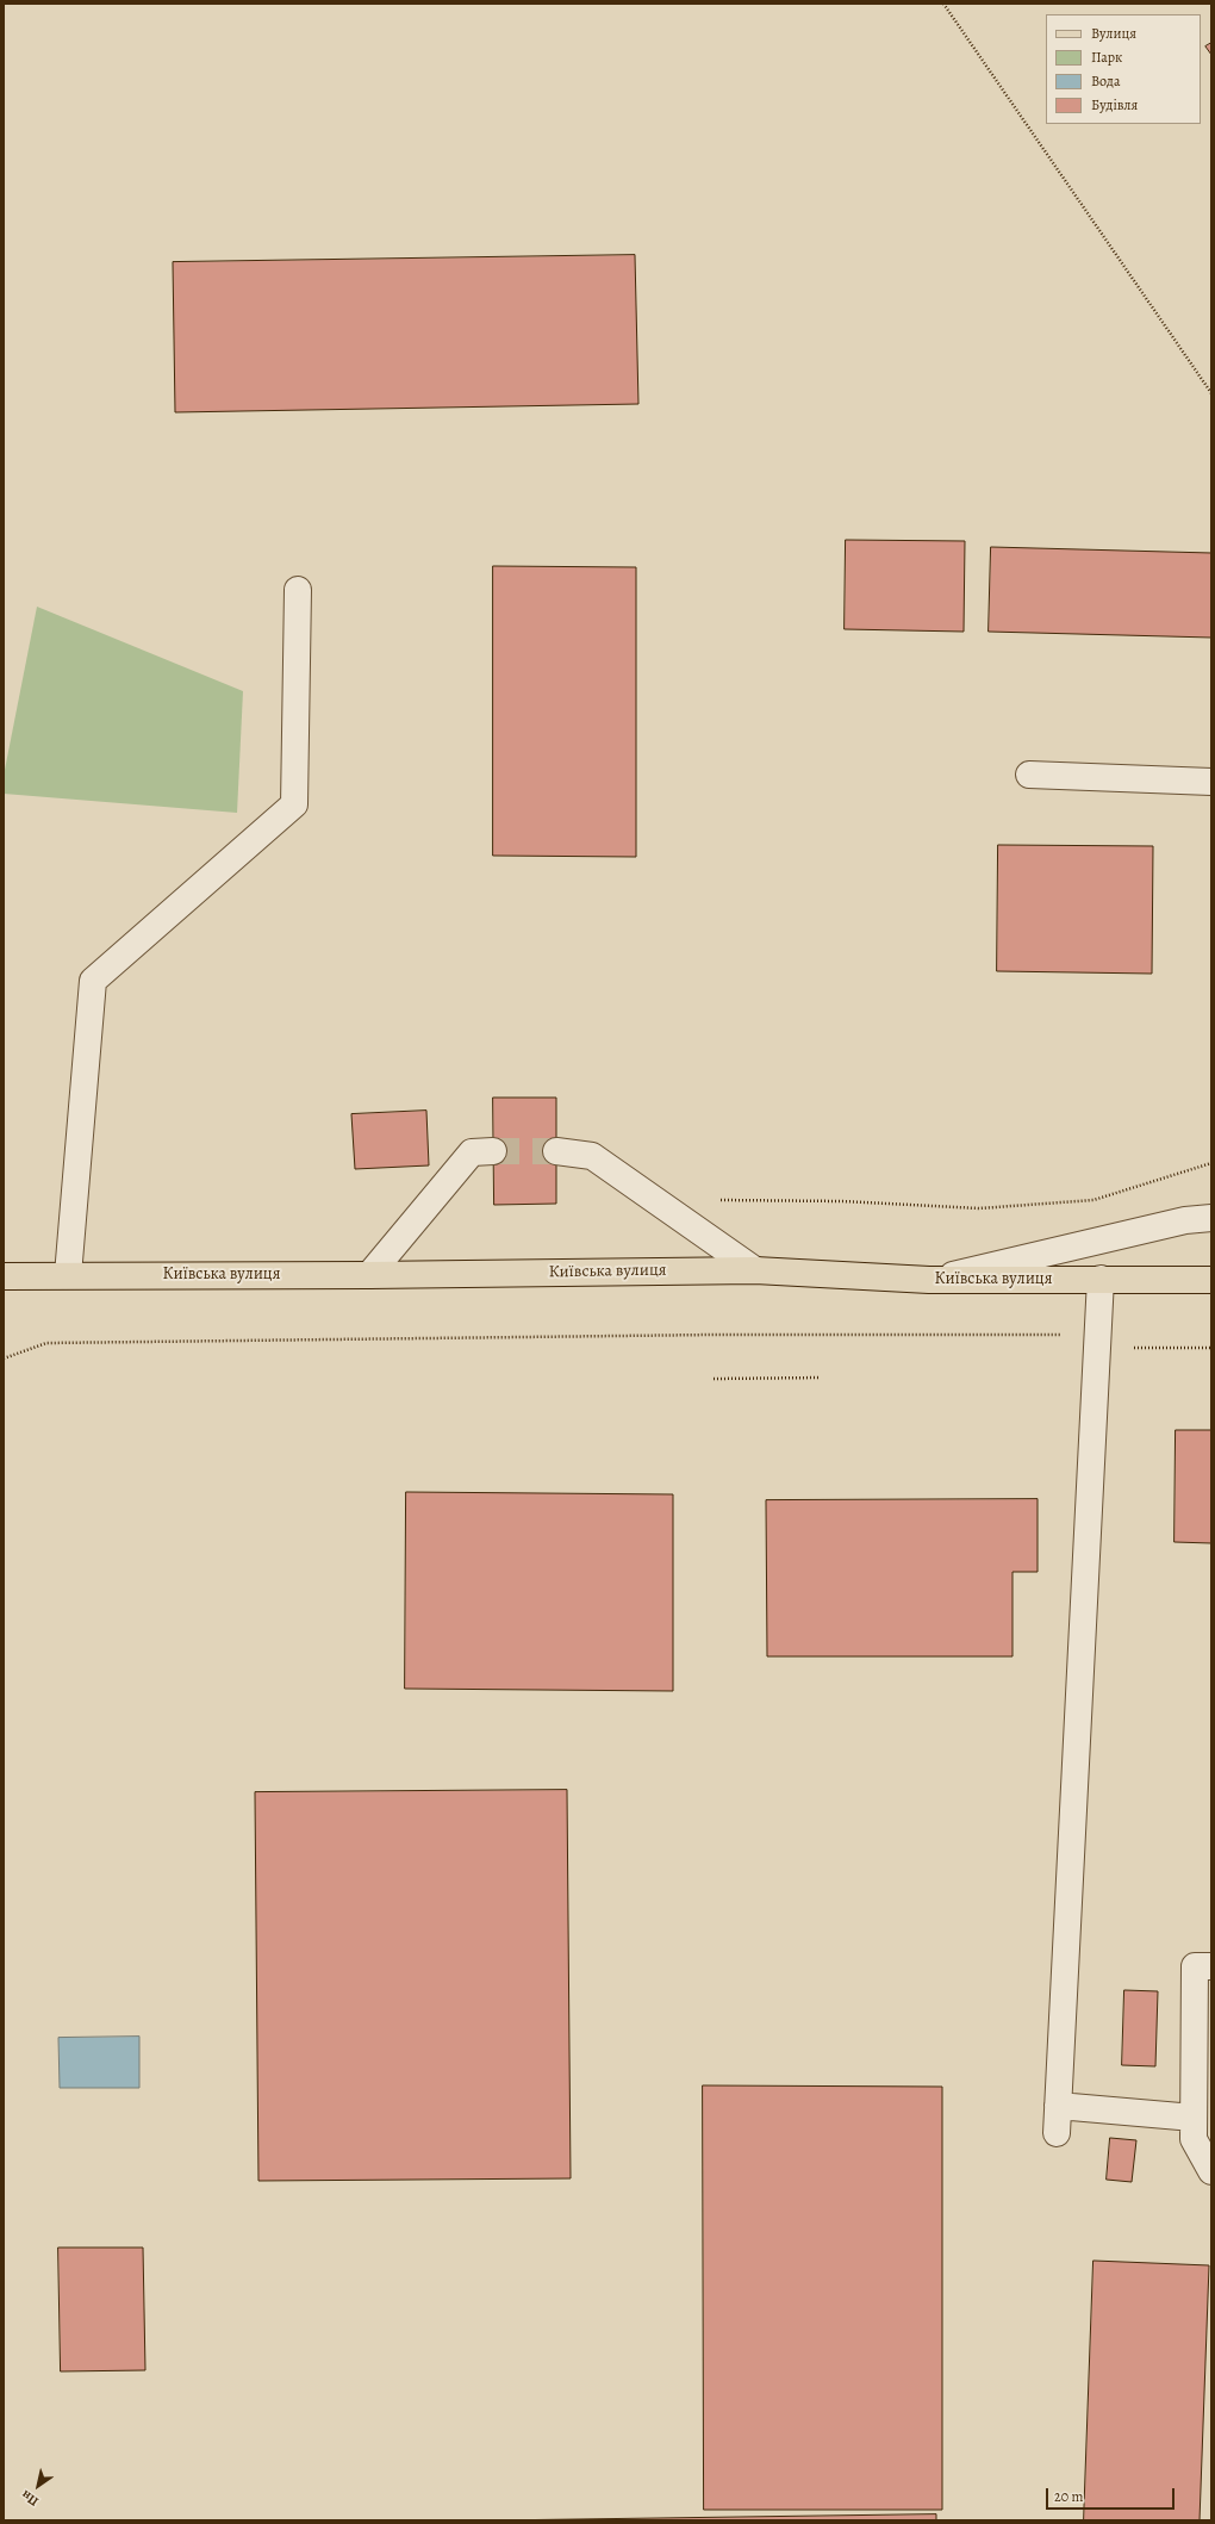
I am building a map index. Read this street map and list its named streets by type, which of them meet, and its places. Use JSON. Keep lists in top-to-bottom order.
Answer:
{
  "streets": {
    "main road": ["Київська вулиця"]
  },
  "legend": [
    "Вулиця",
    "Парк",
    "Вода",
    "Будівля"
  ],
  "scale_bar": "20 m",
  "north": "bottom left"
}
